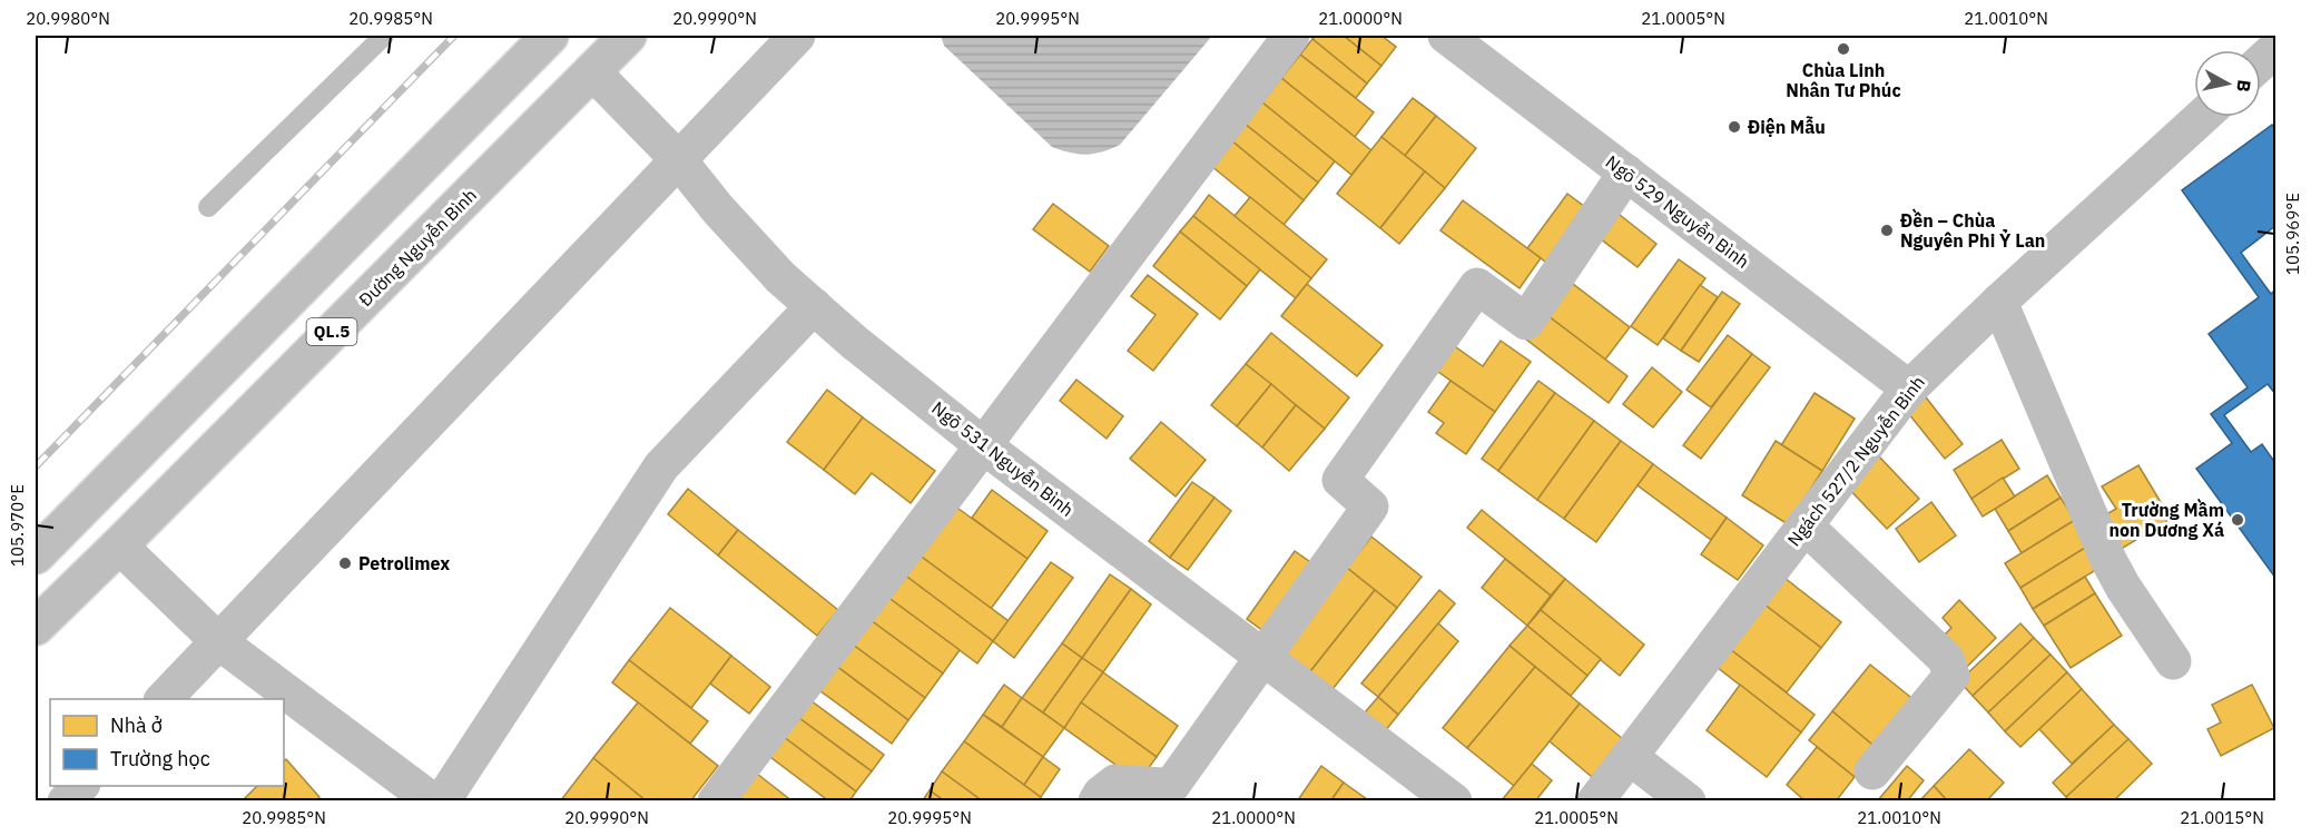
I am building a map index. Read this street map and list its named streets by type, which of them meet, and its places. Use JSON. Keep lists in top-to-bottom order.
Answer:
{
  "streets": {
    "main road": [
      "Ngõ 529 Nguyễn Bình",
      "Đường Nguyễn Bình",
      "QL.5",
      "Ngõ 531 Nguyễn Bình",
      "Ngách 527/2 Nguyễn Bình"
    ]
  },
  "crossings": [
    ["Ngõ 529 Nguyễn Bình", "Ngách 527/2 Nguyễn Bình"],
    ["Đường Nguyễn Bình", "Ngõ 531 Nguyễn Bình"]
  ],
  "places": [
    "Chùa Linh Nhân Tư Phúc",
    "Điện Mẫu",
    "Đền – Chùa Nguyên Phi Ỷ Lan",
    "Trường Mầm non Dương Xá",
    "Petrolimex"
  ],
  "legend": ["Nhà ở", "Trường học"],
  "north": "right",
  "coordinates": [
    "20.9980°N",
    "20.9985°N",
    "20.9990°N",
    "20.9995°N",
    "21.0000°N",
    "21.0005°N",
    "21.0010°N",
    "105.969°E",
    "105.970°E",
    "21.0015°N"
  ]
}
